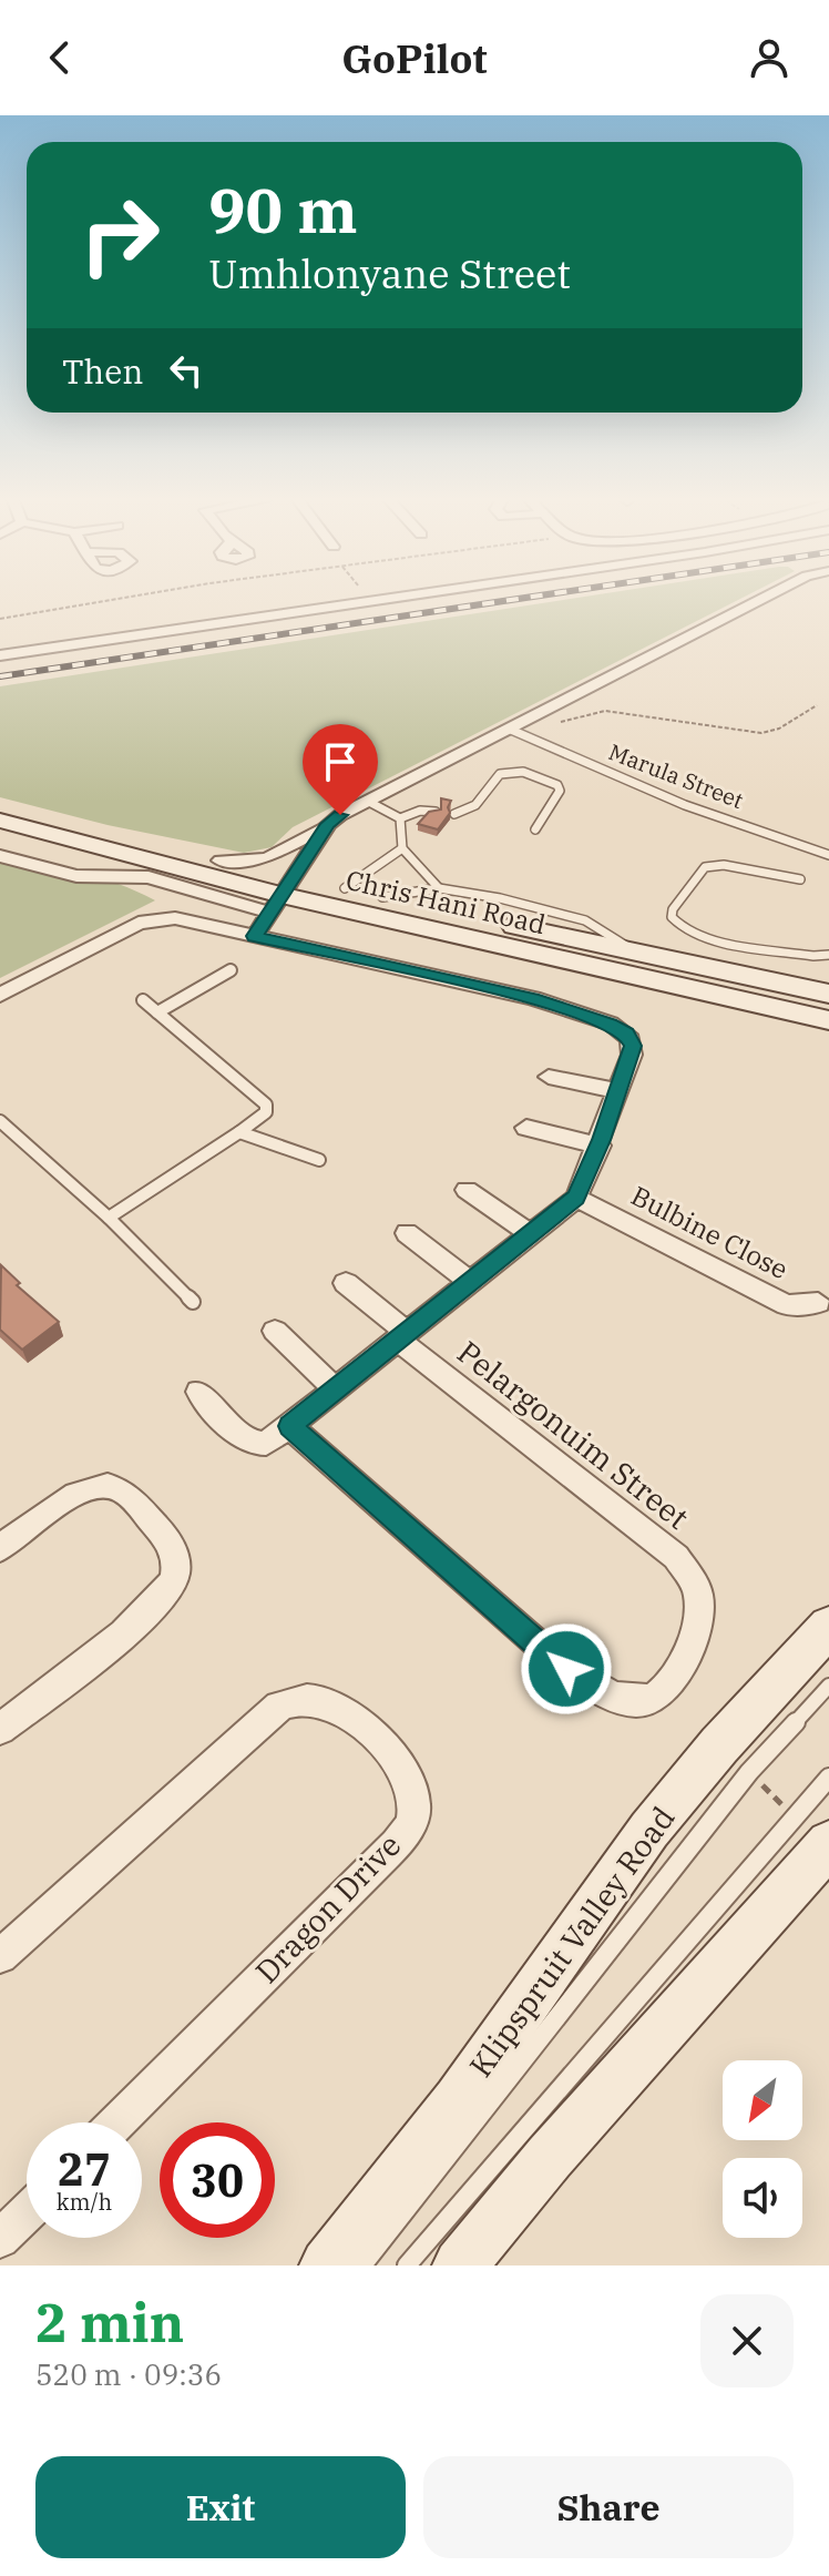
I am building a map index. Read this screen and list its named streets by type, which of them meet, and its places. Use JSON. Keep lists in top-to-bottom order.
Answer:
{
  "streets": {
    "main road": ["Chris Hani Road", "Klipspruit Valley Road"],
    "street": ["Bulbine Close", "Pelargonuim Street", "Dragon Drive"],
    "lane": ["Marula Street"]
  },
  "north": "bottom left",
  "page": {
    "header": "GoPilot",
    "turn": ["90 m", "Umhlonyane Street"],
    "then": "Then",
    "speed": "27 km/h",
    "limit": "30",
    "heading": ["2 min", "520 m · 09:36"],
    "buttons": ["Exit", "Share"]
  }
}
